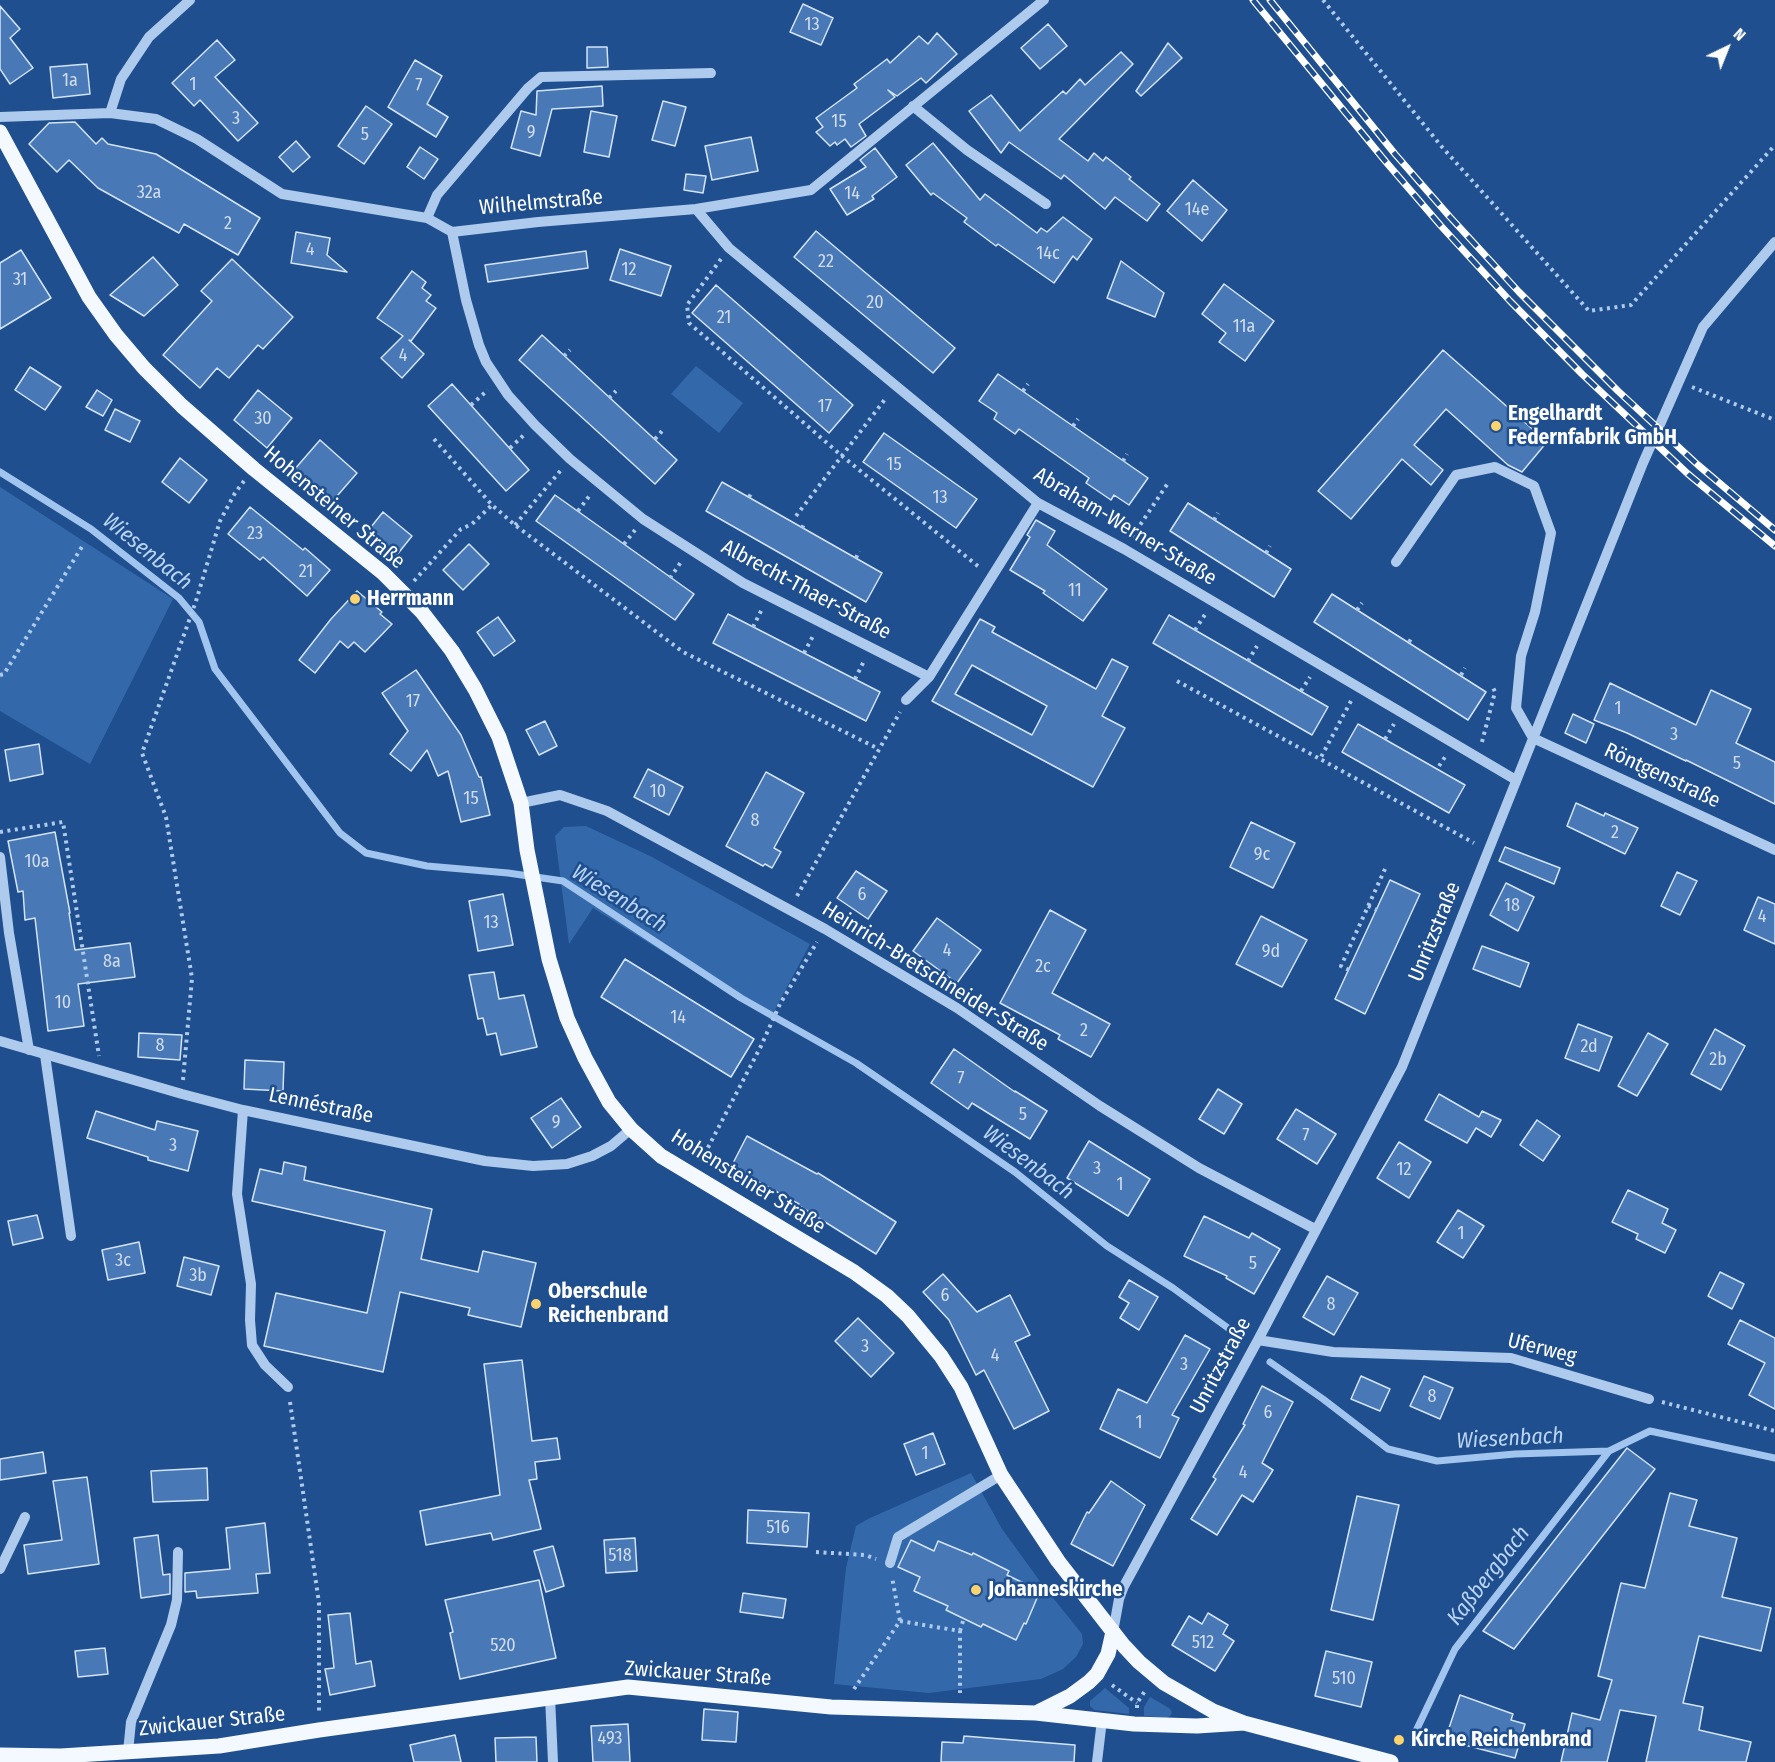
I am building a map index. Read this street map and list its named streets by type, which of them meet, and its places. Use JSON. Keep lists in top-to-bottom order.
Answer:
{
  "streets": {
    "main road": ["Hohensteiner Straße", "Zwickauer Straße"],
    "street": [
      "Wilhelmstraße",
      "Abraham-Werner-Straße",
      "Albrecht-Thaer-Straße",
      "Röntgenstraße",
      "Unritzstraße",
      "Heinrich-Bretschneider-Straße",
      "Lennéstraße",
      "Uferweg"
    ]
  },
  "crossings": [
    ["Wilhelmstraße", "Abraham-Werner-Straße"],
    ["Wilhelmstraße", "Albrecht-Thaer-Straße"],
    ["Hohensteiner Straße", "Unritzstraße"],
    ["Hohensteiner Straße", "Heinrich-Bretschneider-Straße"],
    ["Hohensteiner Straße", "Lennéstraße"],
    ["Hohensteiner Straße", "Zwickauer Straße"],
    ["Abraham-Werner-Straße", "Unritzstraße"],
    ["Röntgenstraße", "Unritzstraße"],
    ["Unritzstraße", "Heinrich-Bretschneider-Straße"],
    ["Unritzstraße", "Uferweg"]
  ],
  "water": ["Wiesenbach", "Kaßbergbach"],
  "places": [
    "Engelhardt Federnfabrik GmbH",
    "Herrmann",
    "Oberschule Reichenbrand",
    "Johanneskirche",
    "Kirche Reichenbrand"
  ],
  "house_numbers": [
    "13",
    "1a",
    "1",
    "7",
    "3",
    "15",
    "9",
    "5",
    "32a",
    "14",
    "14e",
    "2",
    "4",
    "14c",
    "22",
    "12",
    "31",
    "20",
    "21",
    "11a",
    "4",
    "17",
    "30",
    "15",
    "13",
    "23",
    "21",
    "11",
    "17",
    "1",
    "3",
    "5",
    "10",
    "15",
    "8",
    "2",
    "9c",
    "10a",
    "6",
    "18",
    "4",
    "13",
    "4",
    "9d",
    "8a",
    "2c",
    "10",
    "14",
    "2",
    "8",
    "2d",
    "2b",
    "7",
    "5",
    "9",
    "7",
    "3",
    "3",
    "12",
    "1",
    "1",
    "3c",
    "5",
    "3b",
    "6",
    "8",
    "3",
    "4",
    "3",
    "8",
    "6",
    "1",
    "1",
    "4",
    "516",
    "518",
    "512",
    "520",
    "510",
    "493"
  ],
  "north": "top right"
}
